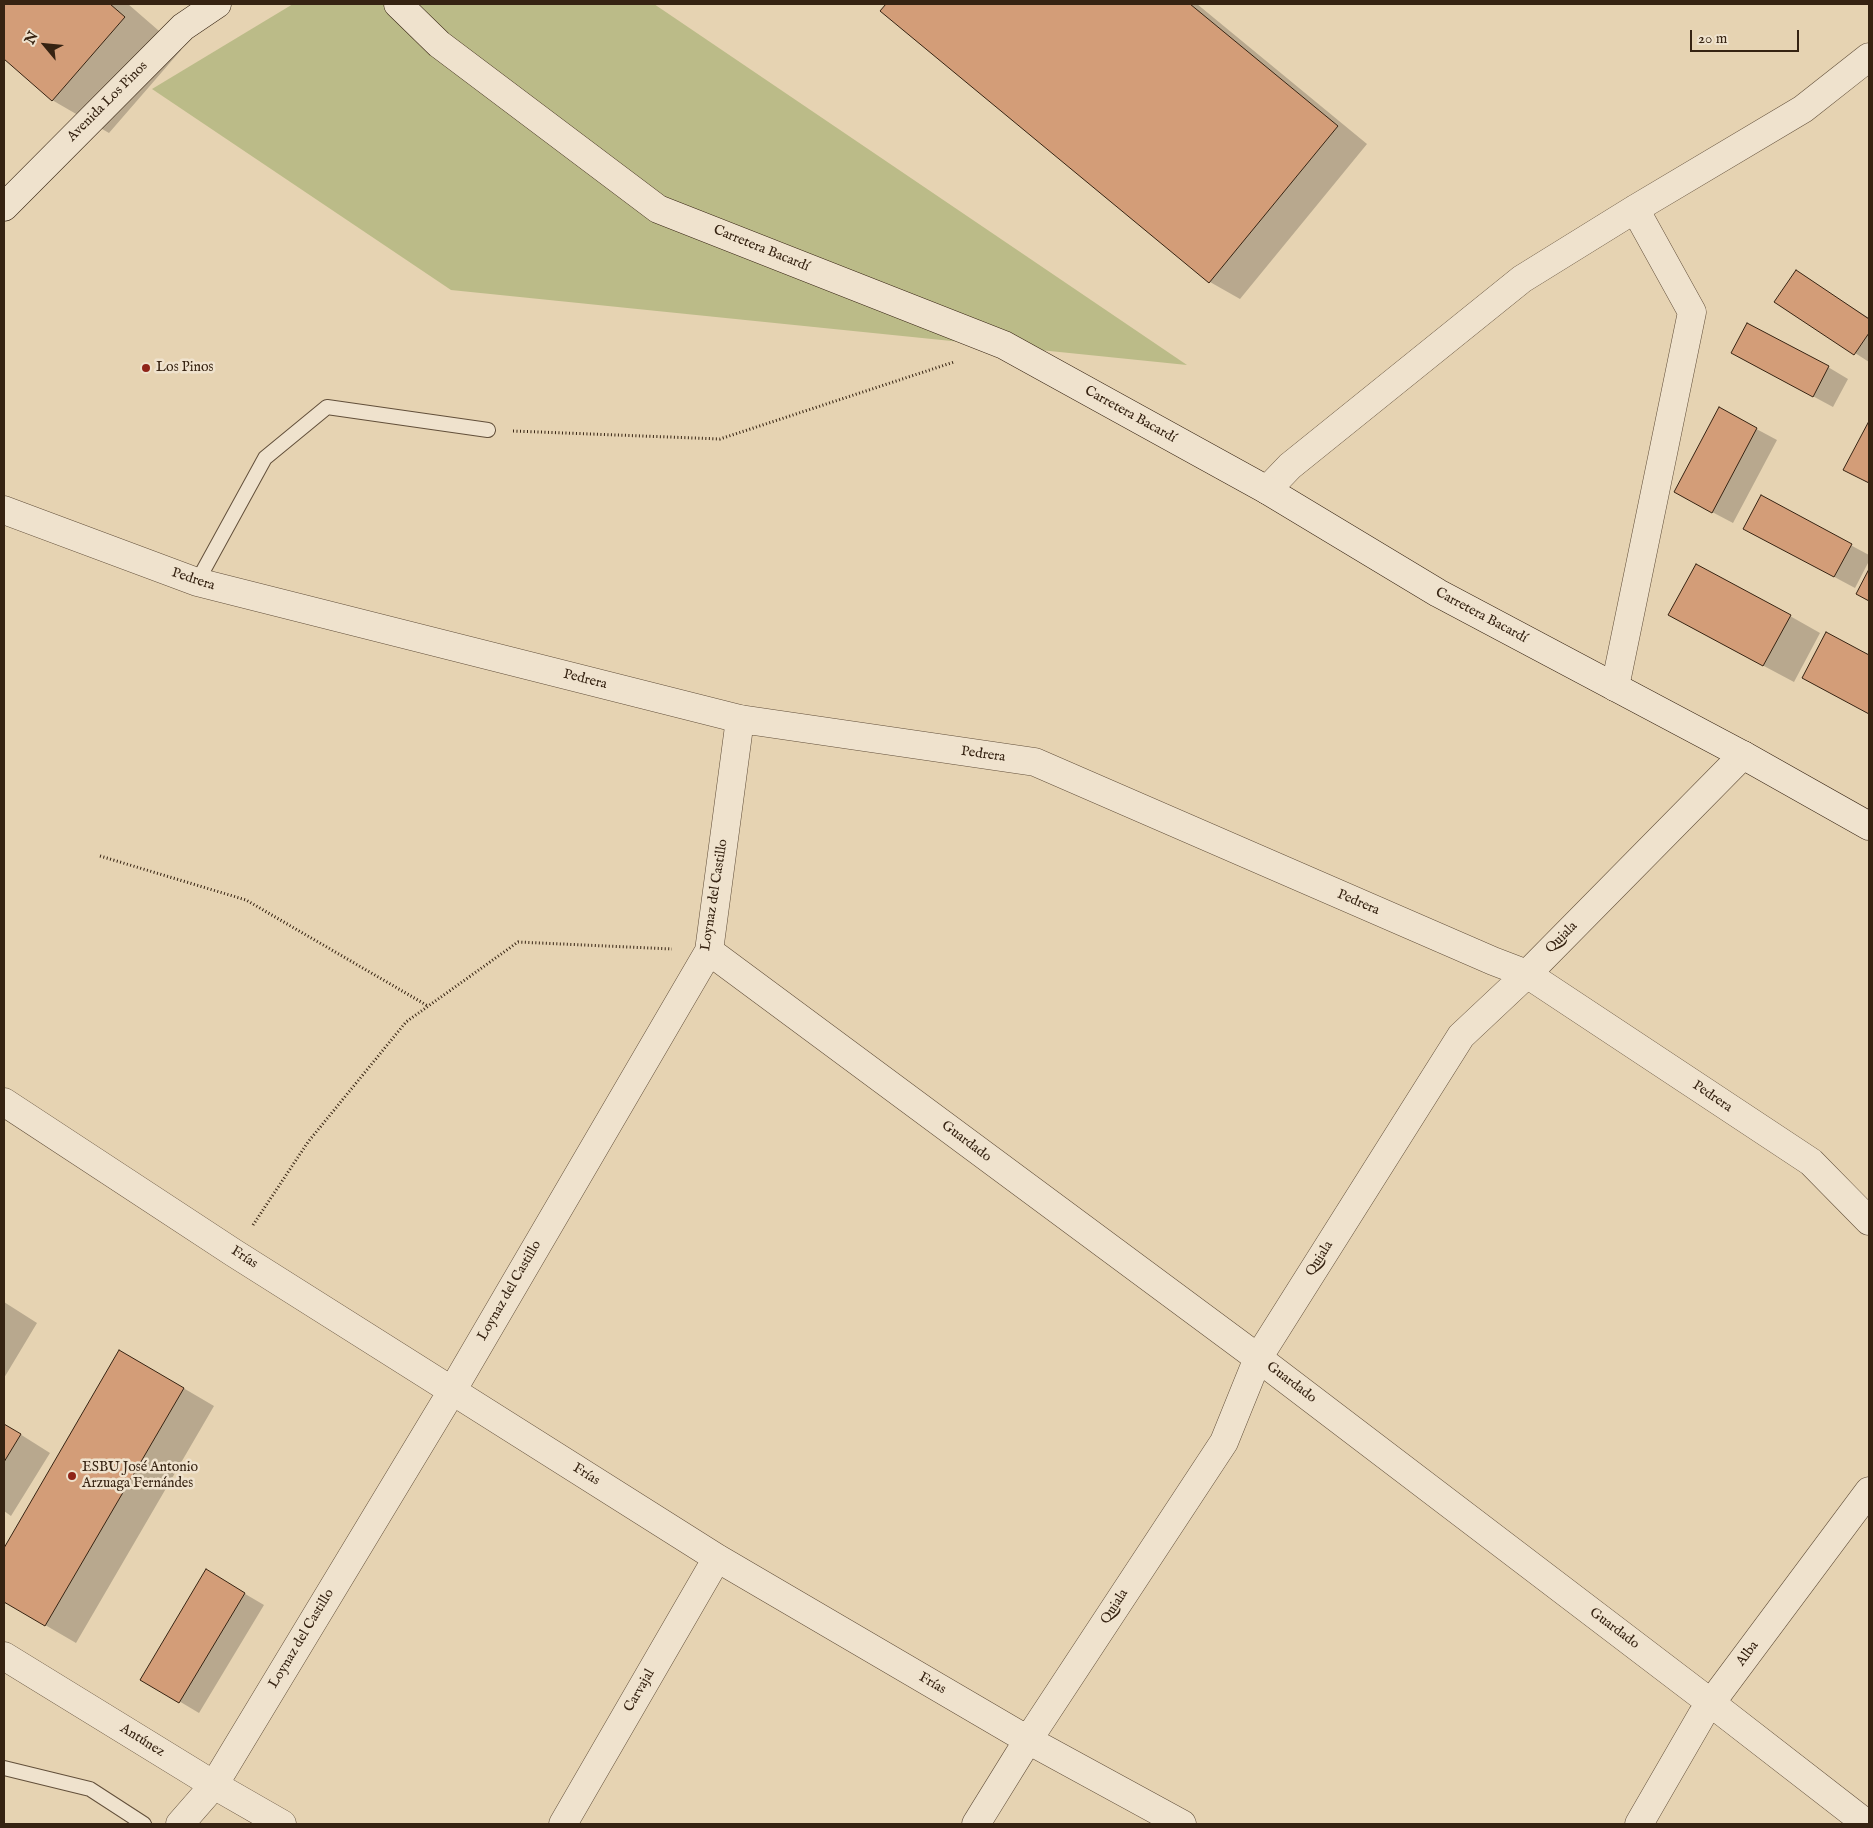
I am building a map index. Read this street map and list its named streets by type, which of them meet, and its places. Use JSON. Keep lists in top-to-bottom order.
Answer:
{
  "streets": {
    "street": [
      "Avenida Los Pinos",
      "Carretera Bacardí",
      "Pedrera",
      "Loynaz del Castillo",
      "Quiala",
      "Guardado",
      "Frías",
      "Alba",
      "Carvajal",
      "Antúnez"
    ]
  },
  "crossings": [
    ["Carretera Bacardí", "Quiala"],
    ["Pedrera", "Loynaz del Castillo"],
    ["Pedrera", "Quiala"],
    ["Loynaz del Castillo", "Guardado"],
    ["Loynaz del Castillo", "Frías"],
    ["Loynaz del Castillo", "Antúnez"],
    ["Quiala", "Guardado"],
    ["Quiala", "Frías"],
    ["Guardado", "Alba"],
    ["Frías", "Carvajal"]
  ],
  "places": ["Los Pinos", "ESBU José Antonio Arzuaga Fernándes"],
  "scale_bar": "20 m",
  "north": "top left"
}
